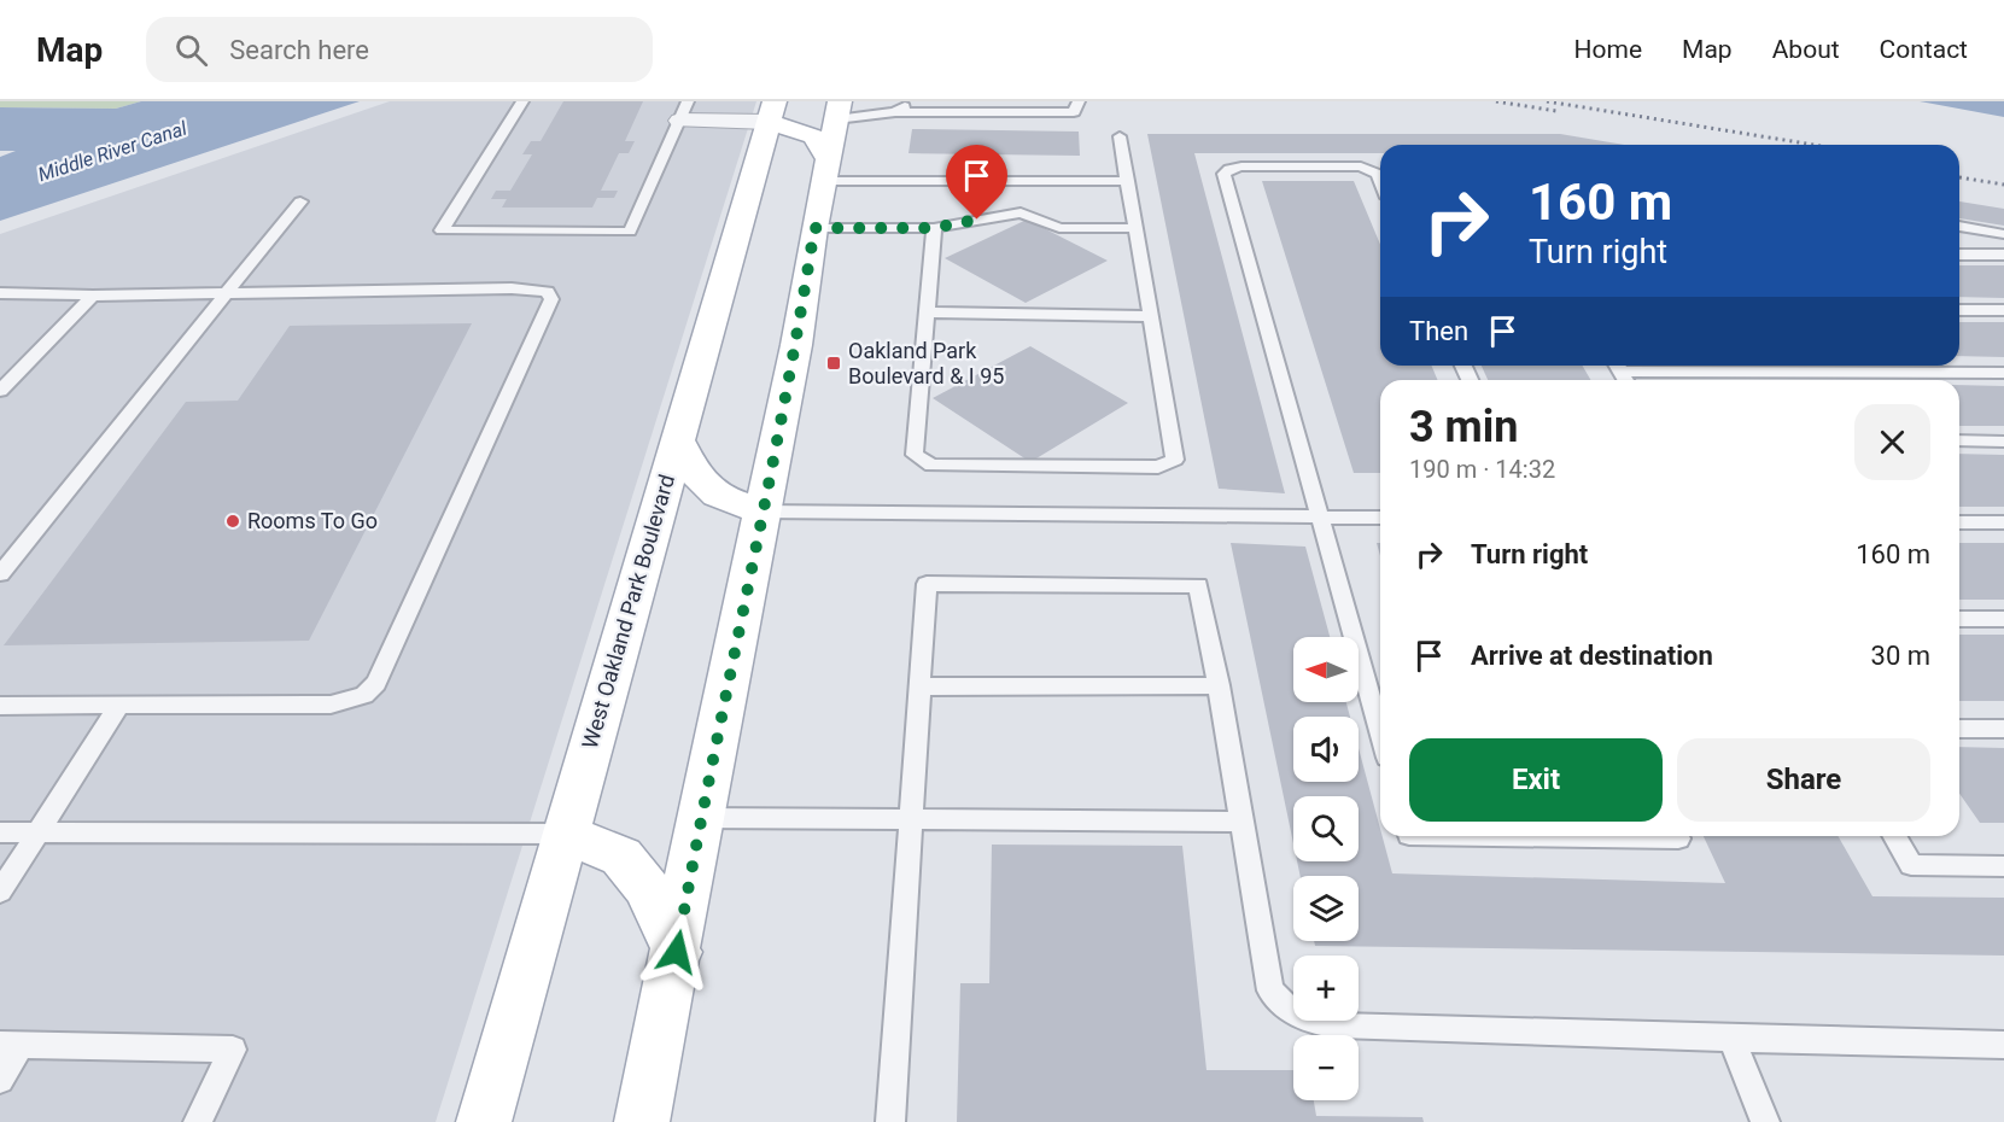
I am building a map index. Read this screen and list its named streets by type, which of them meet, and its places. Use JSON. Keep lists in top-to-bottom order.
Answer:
{
  "streets": {
    "main road": ["West Oakland Park Boulevard"]
  },
  "water": ["Middle River Canal"],
  "places": {
    "transit": ["Oakland Park Boulevard & I 95"],
    "other": ["Rooms To Go"]
  },
  "north": "left",
  "page": {
    "header": "Map",
    "search": "Search here",
    "nav": [
      "Home",
      "Map",
      "About",
      "Contact"
    ],
    "turn": ["160 m", "Turn right"],
    "then": "Then",
    "heading": ["3 min", "190 m · 14:32"],
    "list": [
      {
        "name": "Turn right",
        "value": "160 m"
      },
      {
        "name": "Arrive at destination",
        "value": "30 m"
      }
    ],
    "map_buttons": ["+", "−"],
    "buttons": ["Exit", "Share"]
  }
}
